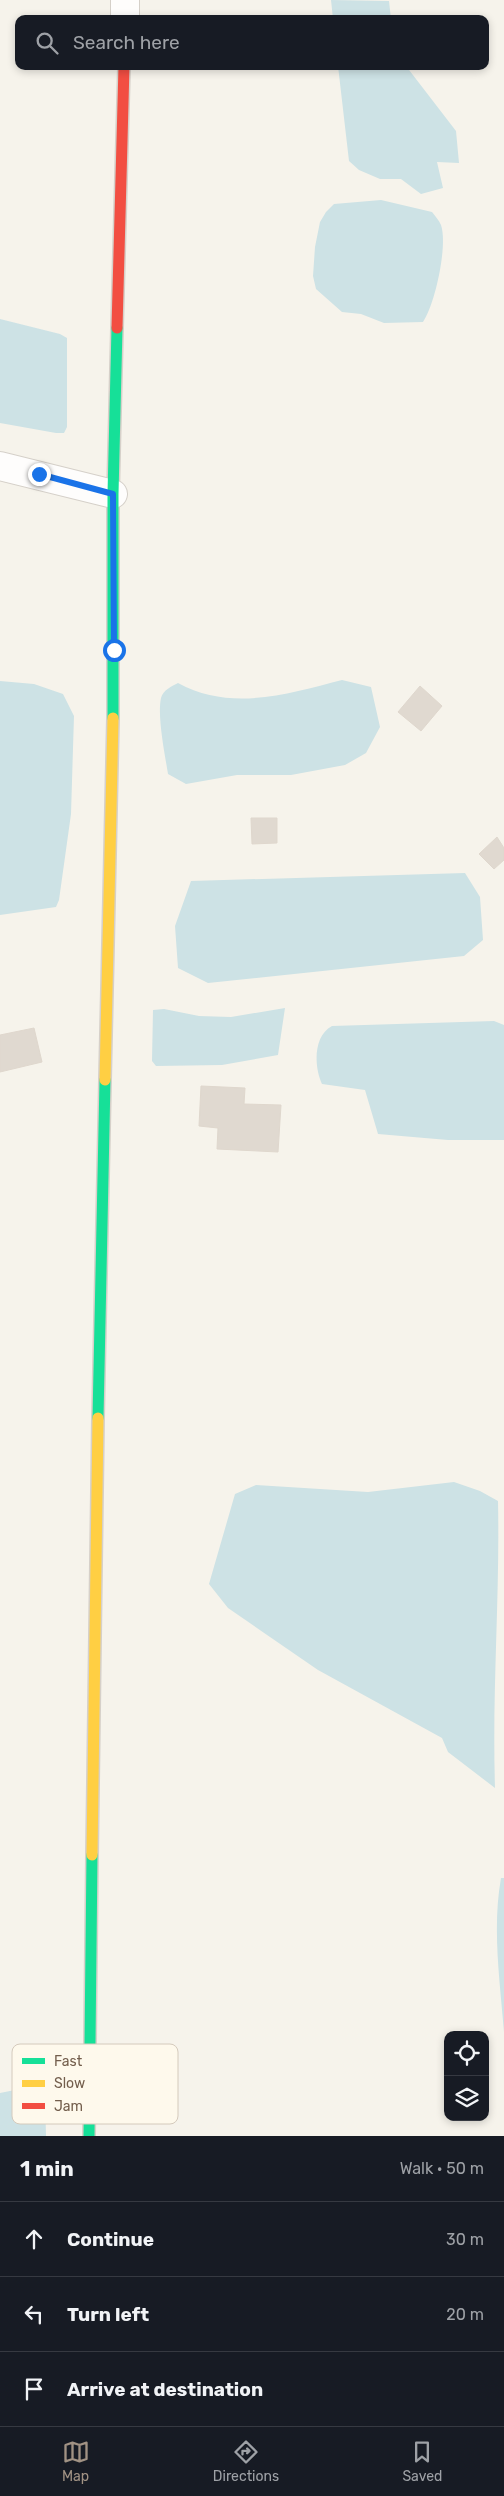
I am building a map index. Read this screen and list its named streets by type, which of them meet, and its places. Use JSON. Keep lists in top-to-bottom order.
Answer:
{
  "legend": ["Fast", "Slow", "Jam"],
  "page": {
    "search": "Search here",
    "heading": ["1 min", "Walk · 50 m"],
    "list": [
      ["Continue", "30 m"],
      ["Turn left", "20 m"],
      "Arrive at destination"
    ],
    "nav": ["Map", "Directions", "Saved"]
  }
}
